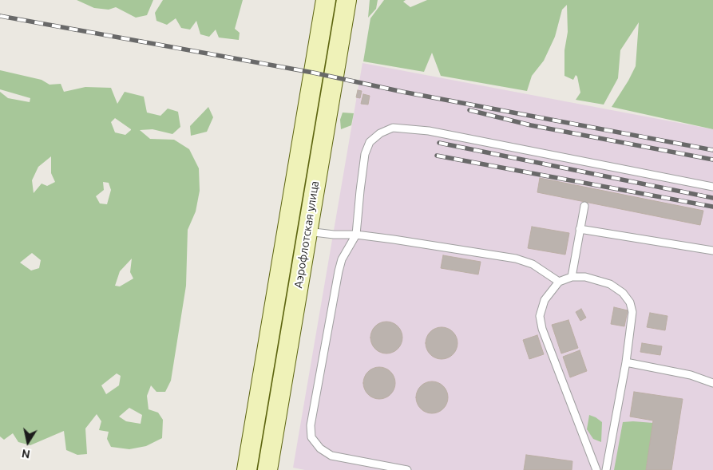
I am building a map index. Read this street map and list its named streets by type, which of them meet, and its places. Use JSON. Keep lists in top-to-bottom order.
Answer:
{
  "streets": {
    "main road": ["Аэрофлотская улица"]
  },
  "north": "bottom"
}
